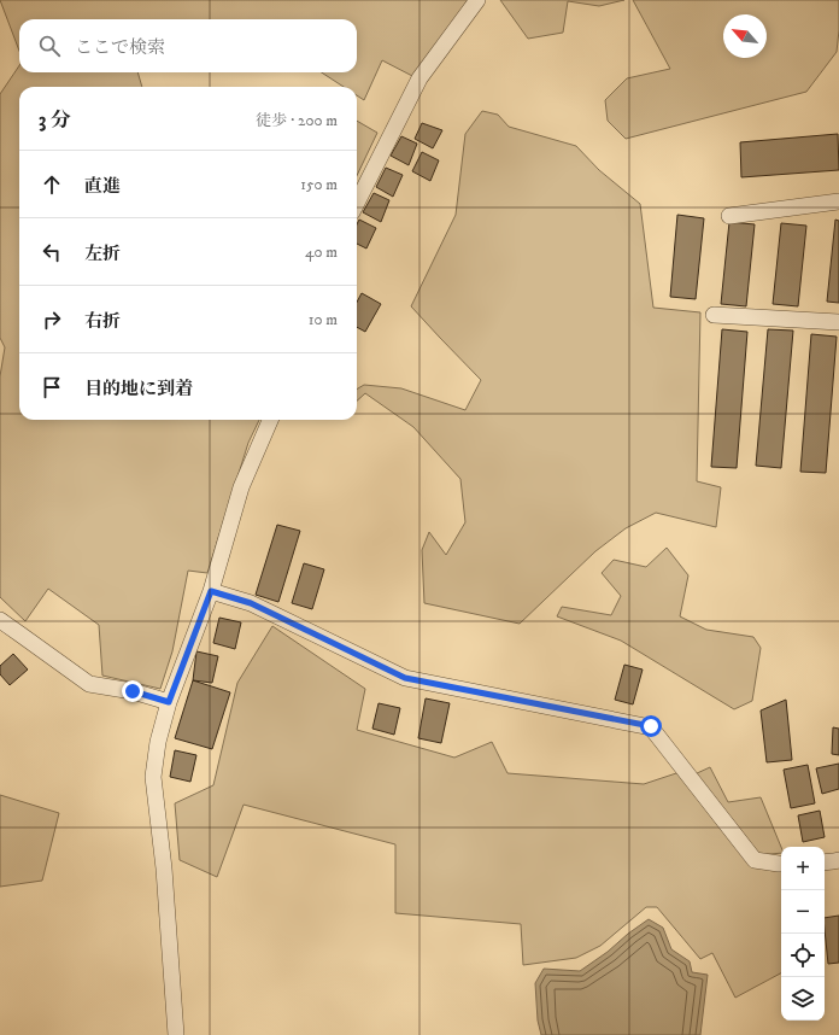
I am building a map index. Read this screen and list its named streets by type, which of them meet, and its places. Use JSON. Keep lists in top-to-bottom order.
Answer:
{
  "north": "top left",
  "page": {
    "search": "ここで検索",
    "heading": ["3 分", "徒歩 · 200 m"],
    "list": [
      ["直進", "150 m"],
      ["左折", "40 m"],
      ["右折", "10 m"],
      "目的地に到着"
    ],
    "map_buttons": ["+", "−"]
  }
}
